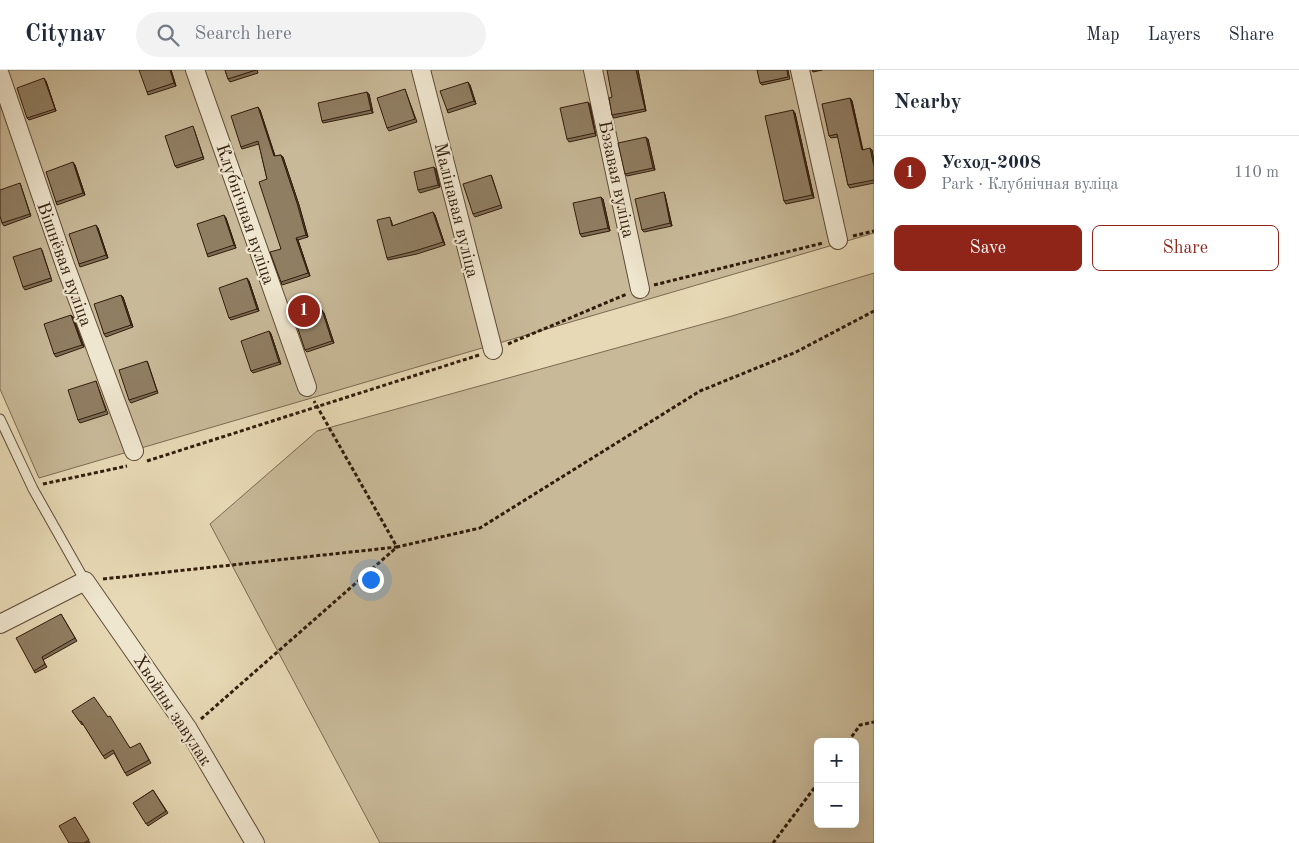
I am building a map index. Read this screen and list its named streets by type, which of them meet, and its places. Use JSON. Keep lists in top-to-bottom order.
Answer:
{
  "streets": {
    "street": [
      "Бэзавая вуліца",
      "Малінавая вуліца",
      "Клубнічная вуліца",
      "Вішнёвая вуліца",
      "Хвойны завулак"
    ]
  },
  "page": {
    "header": "Citynav",
    "search": "Search here",
    "nav": ["Map", "Layers", "Share"],
    "heading": "Nearby",
    "list": [
      {
        "mark": "1",
        "name": "Усход-2008",
        "note": "Park · Клубнічная вуліца",
        "value": "110 m"
      }
    ],
    "buttons": ["Save", "Share"],
    "pins": "1",
    "map_buttons": ["+", "−"]
  }
}
